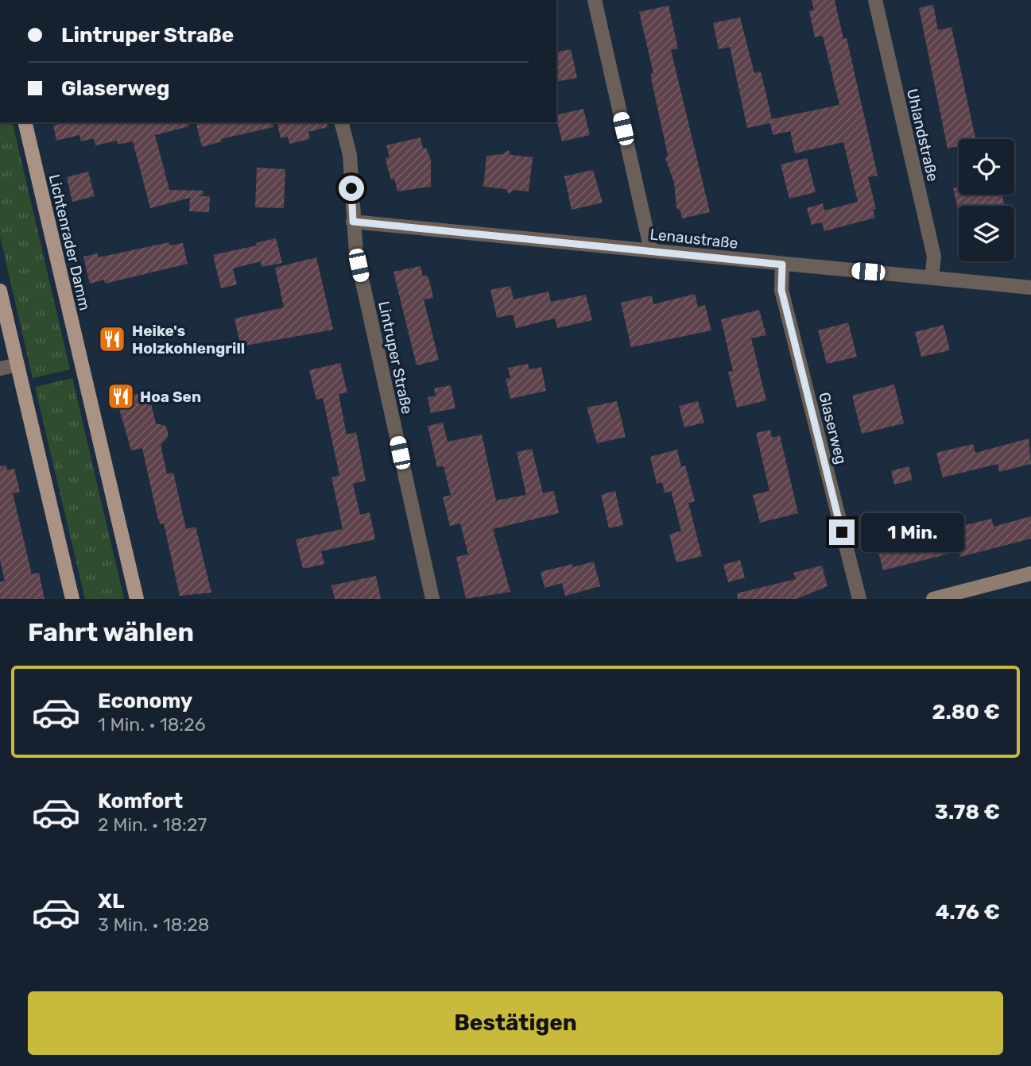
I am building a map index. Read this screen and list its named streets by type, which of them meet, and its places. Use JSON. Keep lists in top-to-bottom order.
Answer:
{
  "streets": {
    "main road": ["Lichtenrader Damm"],
    "street": [
      "Uhlandstraße",
      "Lenaustraße",
      "Lintruper Straße",
      "Glaserweg"
    ]
  },
  "crossings": [
    ["Uhlandstraße", "Lenaustraße"],
    ["Lenaustraße", "Lintruper Straße"],
    ["Lenaustraße", "Glaserweg"]
  ],
  "places": {
    "restaurant": ["Heike's Holzkohlengrill", "Hoa Sen"]
  },
  "page": {
    "banner": ["Lintruper Straße", "Glaserweg"],
    "bubble": "1 Min.",
    "heading": "Fahrt wählen",
    "list": [
      {
        "name": "Economy",
        "note": "1 Min. · 18:26",
        "value": "2.80 €"
      },
      {
        "name": "Komfort",
        "note": "2 Min. · 18:27",
        "value": "3.78 €"
      },
      {
        "name": "XL",
        "note": "3 Min. · 18:28",
        "value": "4.76 €"
      }
    ],
    "buttons": "Bestätigen"
  }
}
